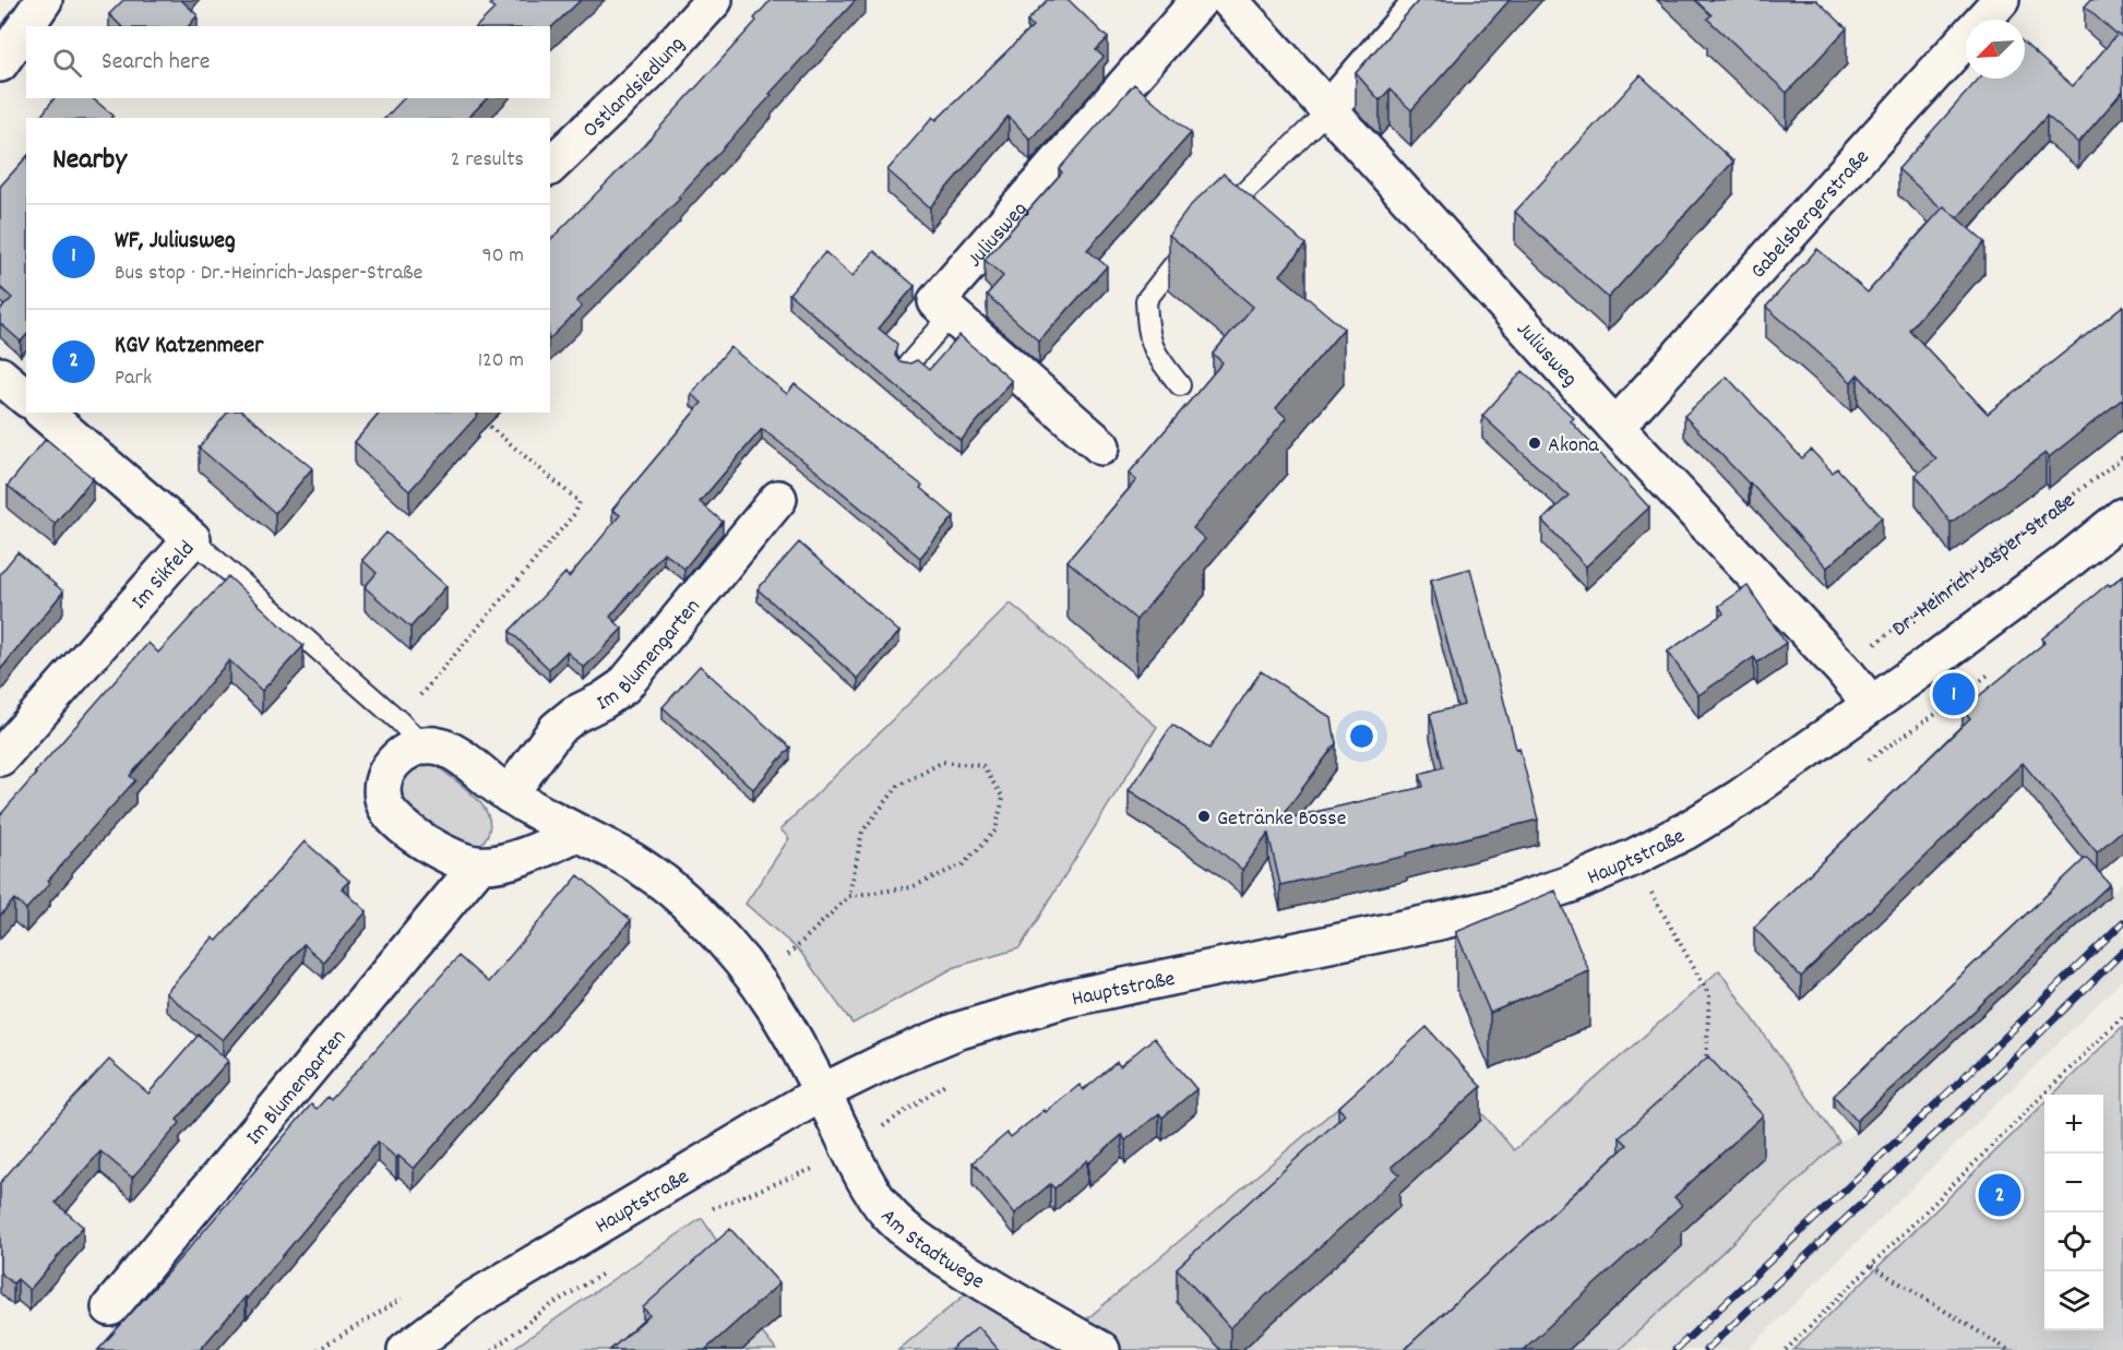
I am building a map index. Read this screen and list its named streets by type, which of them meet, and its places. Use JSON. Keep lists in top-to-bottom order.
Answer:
{
  "streets": {
    "street": [
      "Ostlandsiedlung",
      "Gabelsbergerstraße",
      "Juliusweg",
      "Im Sikfeld",
      "Im Blumengarten",
      "Hauptstraße",
      "Am Stadtwege"
    ],
    "path": ["Dr.-Heinrich-Jasper-Straße"]
  },
  "crossings": [
    ["Gabelsbergerstraße", "Juliusweg"],
    ["Juliusweg", "Dr.-Heinrich-Jasper-Straße"],
    ["Juliusweg", "Hauptstraße"],
    ["Hauptstraße", "Am Stadtwege"]
  ],
  "places": ["Akona", "Getränke Bosse"],
  "north": "bottom left",
  "page": {
    "search": "Search here",
    "heading": ["Nearby", "2 results"],
    "list": [
      {
        "mark": "1",
        "name": "WF, Juliusweg",
        "note": "Bus stop · Dr.-Heinrich-Jasper-Straße",
        "value": "90 m"
      },
      {
        "mark": "2",
        "name": "KGV Katzenmeer",
        "note": "Park",
        "value": "120 m"
      }
    ],
    "pins": ["1", "2"],
    "map_buttons": ["+", "−"]
  }
}
